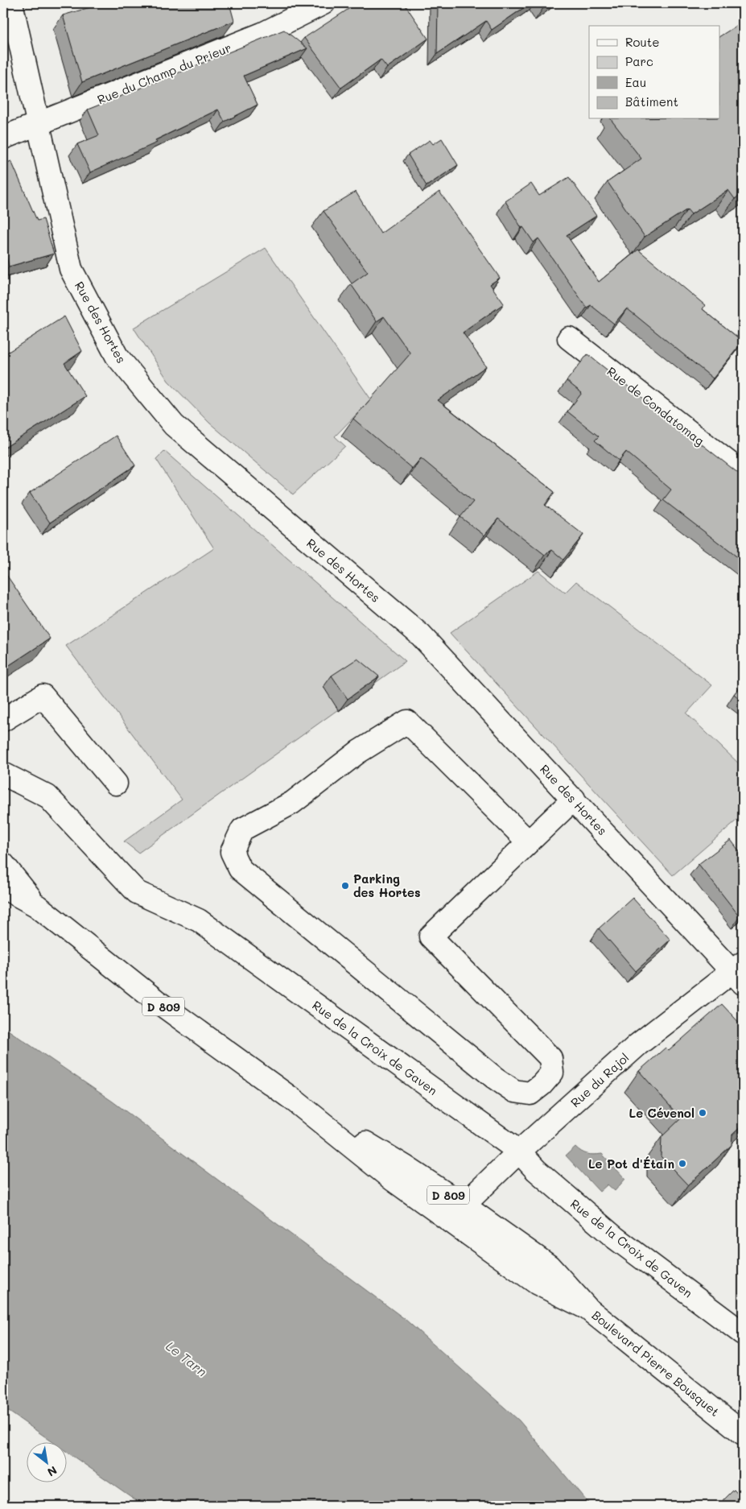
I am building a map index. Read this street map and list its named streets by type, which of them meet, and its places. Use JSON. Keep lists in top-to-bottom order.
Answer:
{
  "streets": {
    "street": [
      "Rue du Champ du Prieur",
      "Rue des Hortes",
      "Rue de Condatomag",
      "D 809",
      "Rue de la Croix de Gaven",
      "Rue du Rajol",
      "Boulevard Pierre Bousquet"
    ]
  },
  "crossings": [
    ["Rue du Champ du Prieur", "Rue des Hortes"],
    ["Rue des Hortes", "Rue du Rajol"],
    ["Rue de la Croix de Gaven", "Rue du Rajol"],
    ["Rue du Rajol", "Boulevard Pierre Bousquet"]
  ],
  "water": ["Le Tarn"],
  "places": ["Parking des Hortes", "Le Cévenol", "Le Pot d'Étain"],
  "legend": [
    "Route",
    "Parc",
    "Eau",
    "Bâtiment"
  ],
  "north": "bottom right"
}
